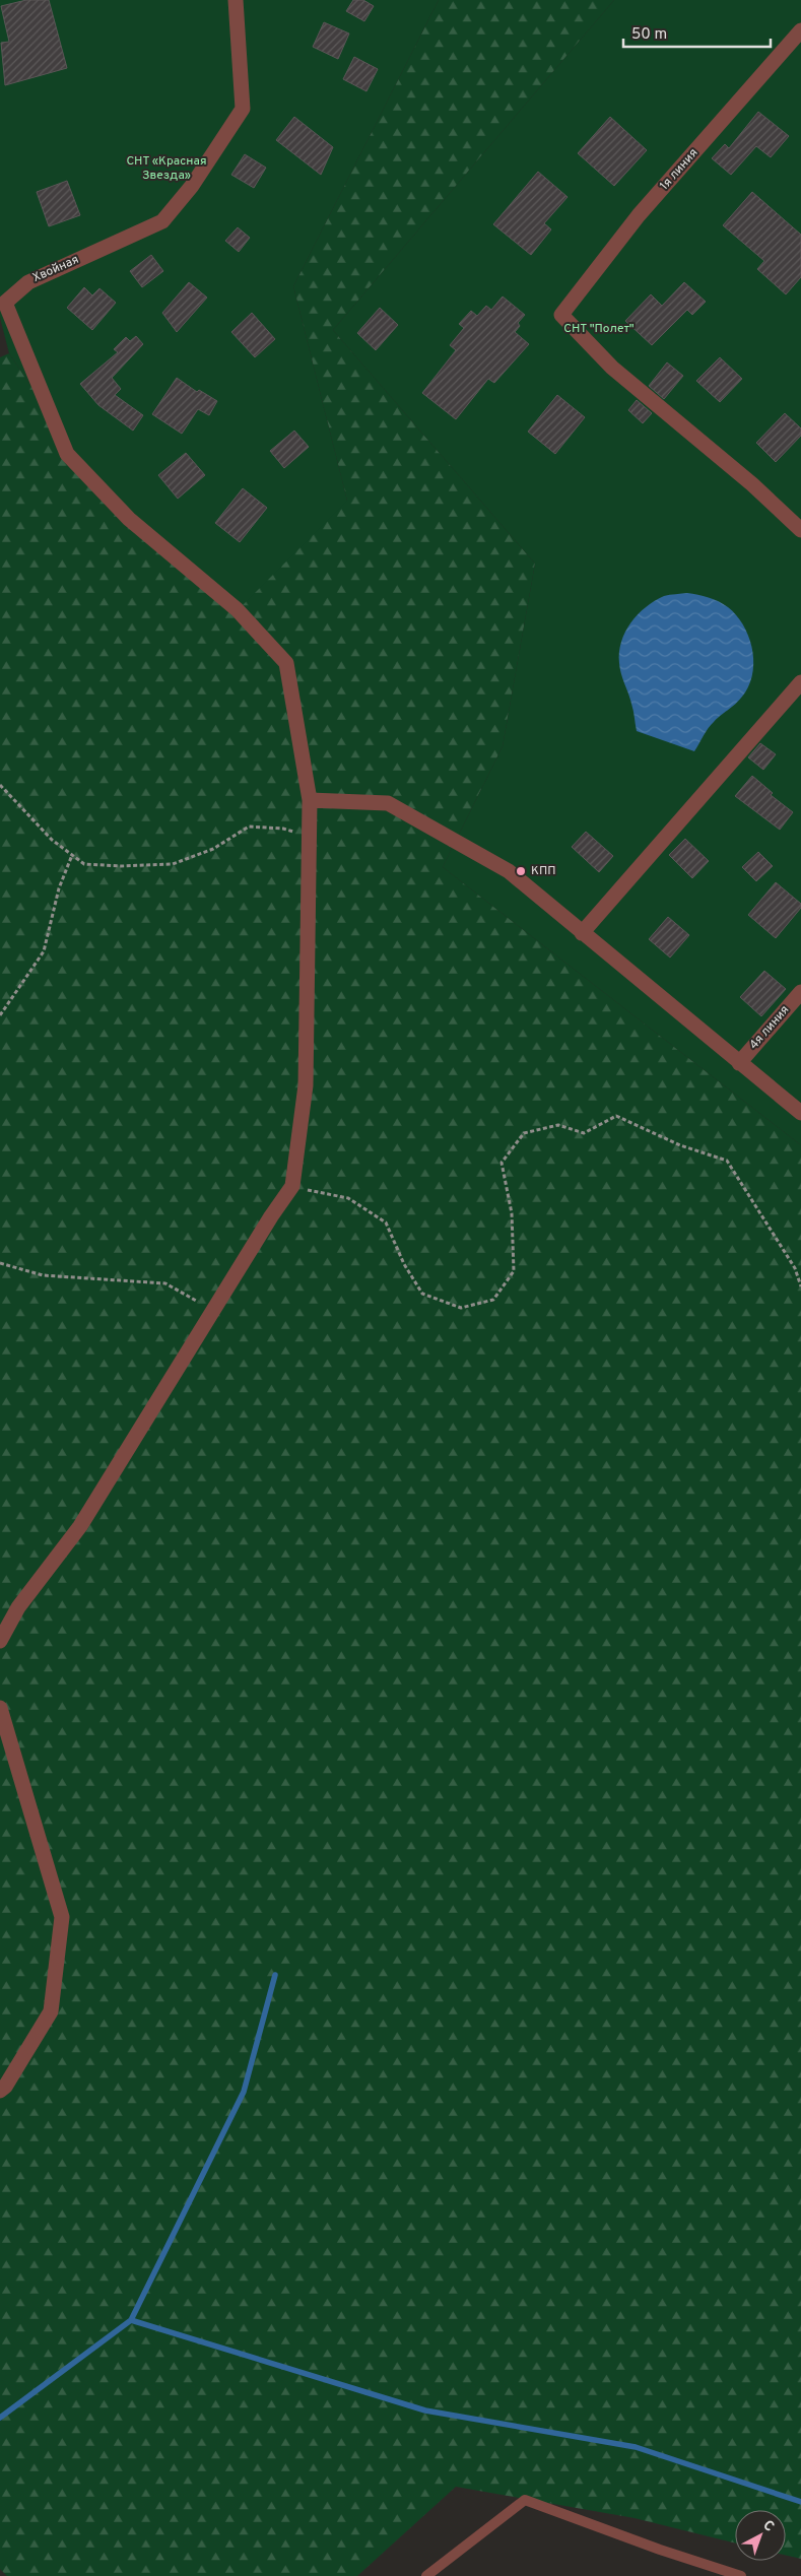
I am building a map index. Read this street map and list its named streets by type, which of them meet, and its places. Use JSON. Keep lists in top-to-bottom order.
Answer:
{
  "streets": {
    "street": ["1я линия", "Хвойная", "4я линия"]
  },
  "parks": ["СНТ «Красная Звезда»", "СНТ \"Полет\""],
  "places": ["КПП"],
  "scale_bar": "50 m",
  "north": "top right"
}
